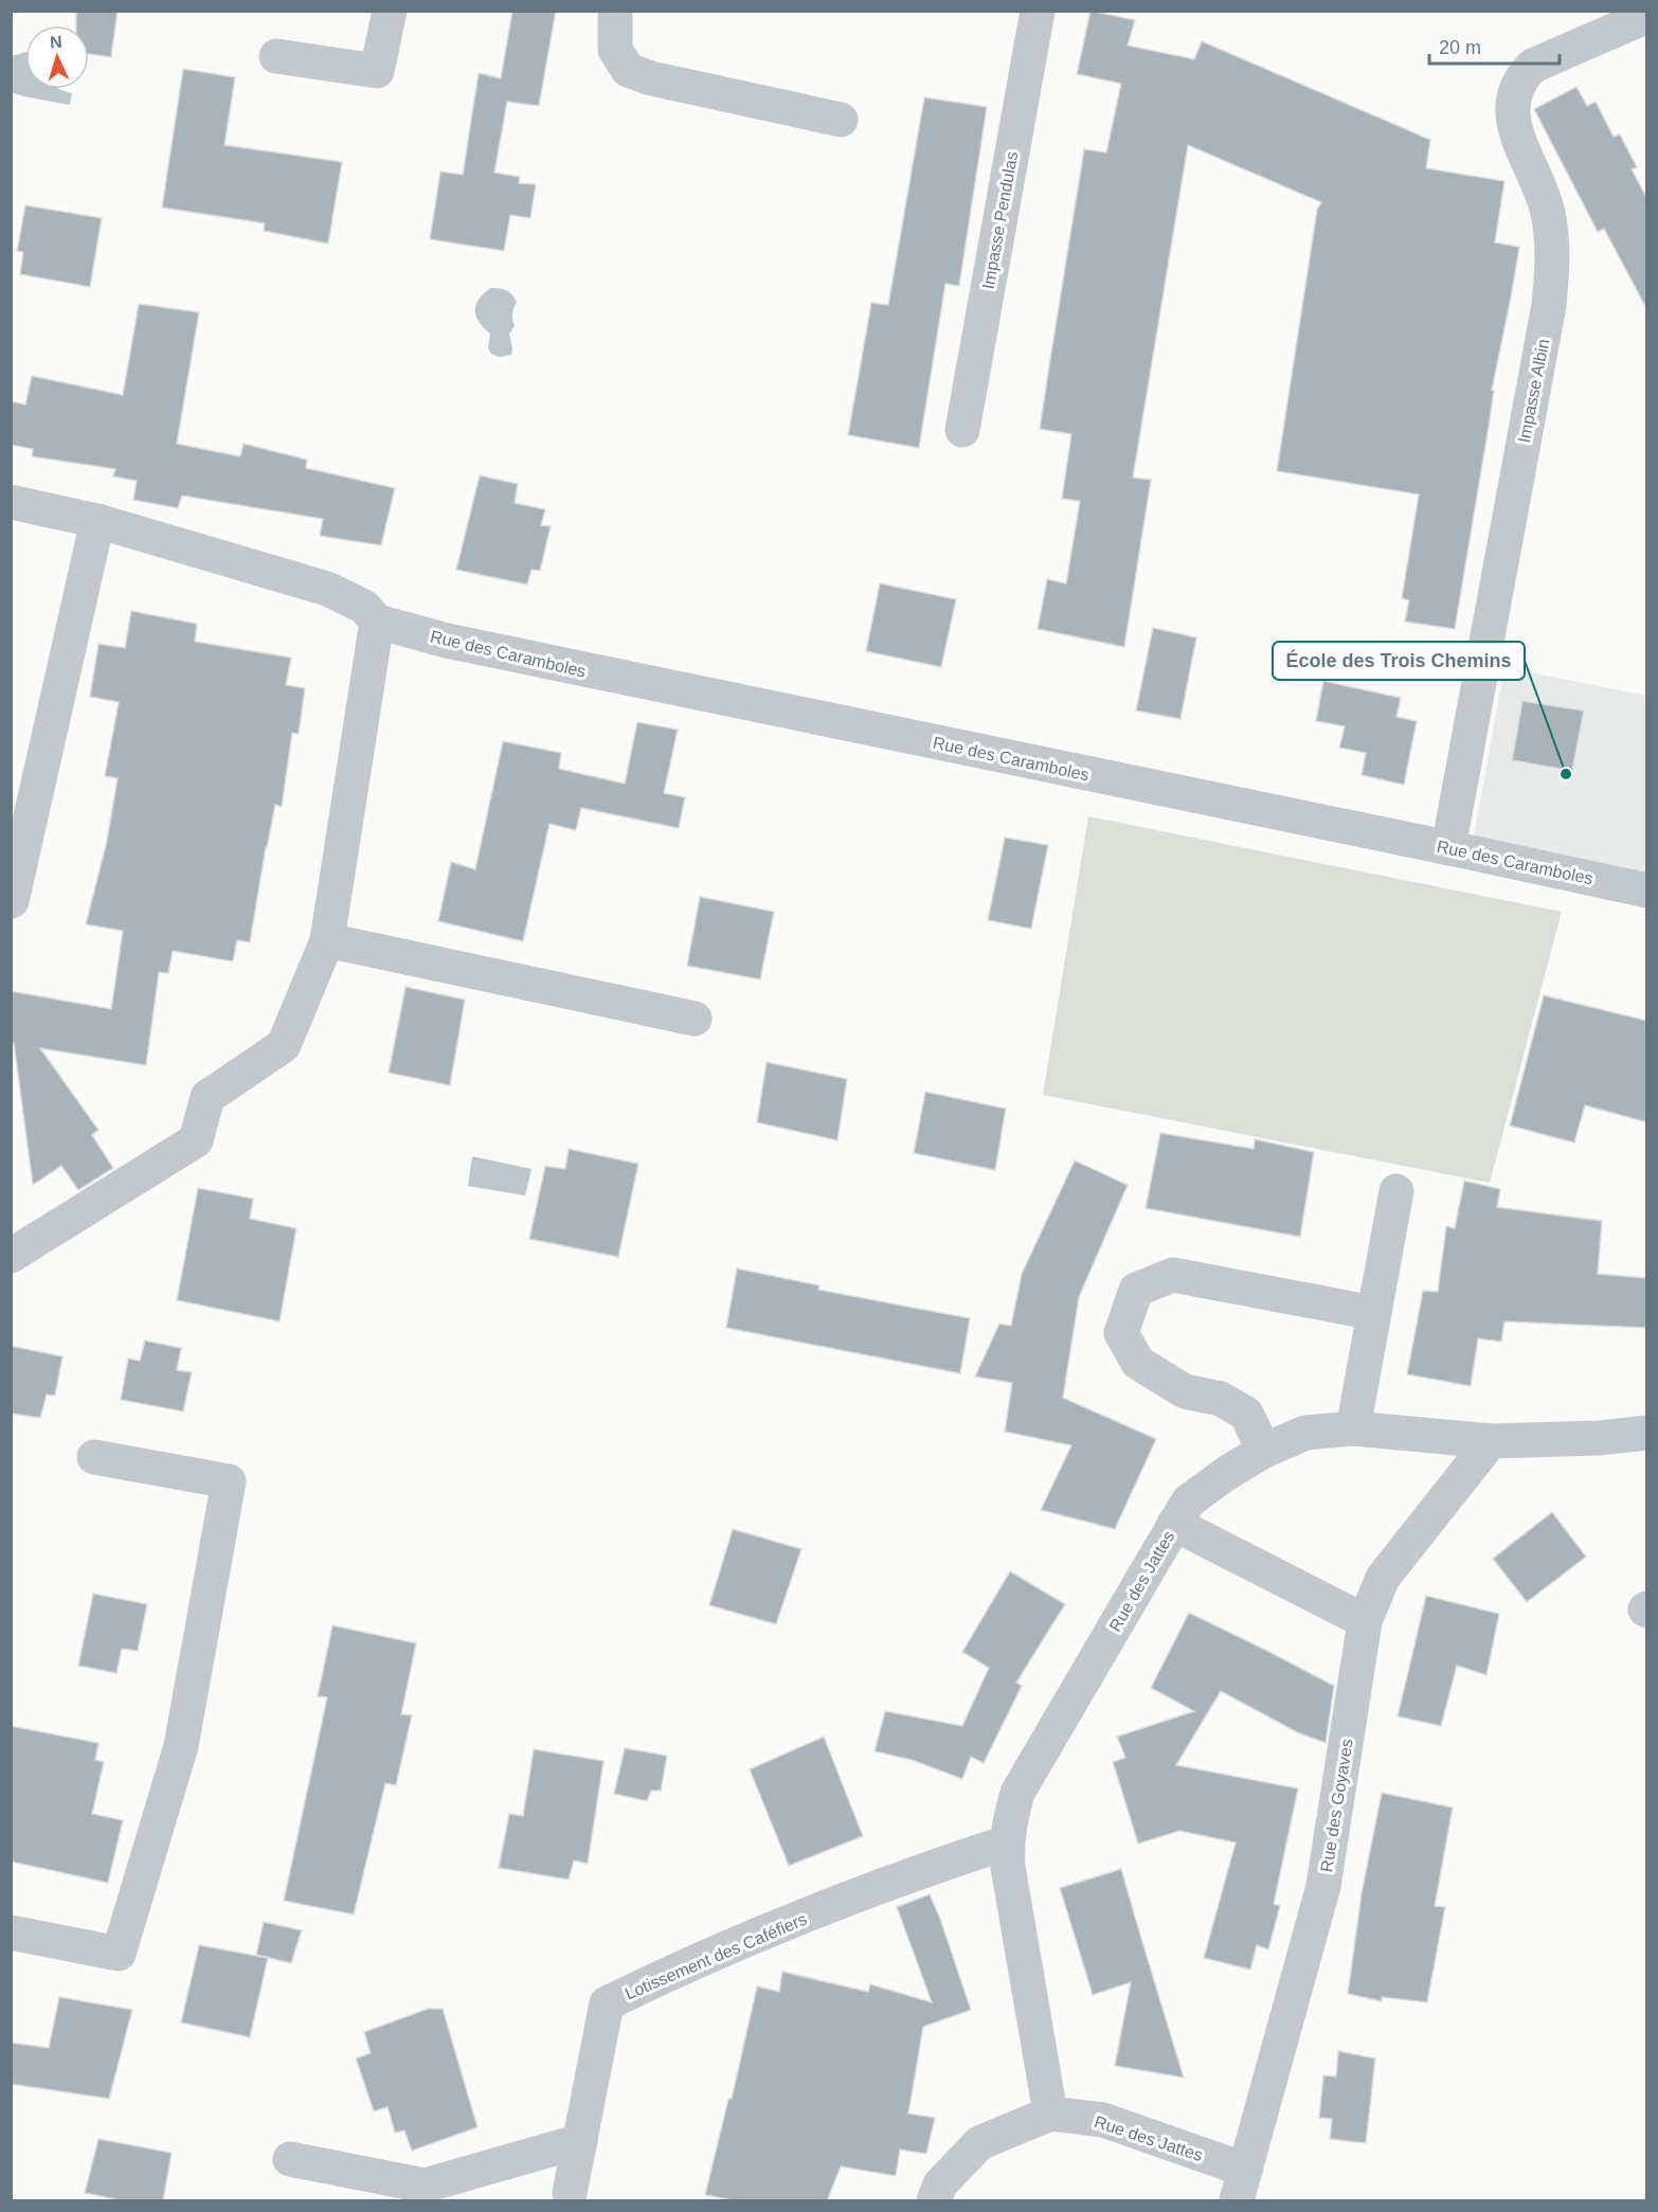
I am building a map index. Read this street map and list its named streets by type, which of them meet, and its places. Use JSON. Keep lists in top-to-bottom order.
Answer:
{
  "streets": {
    "street": [
      "Impasse Pendulas",
      "Impasse Albin",
      "Rue des Caramboles",
      "Rue des Jattes",
      "Rue des Goyaves",
      "Lotissement des Caféfiers"
    ]
  },
  "crossings": [
    ["Impasse Albin", "Rue des Caramboles"],
    ["Rue des Jattes", "Rue des Goyaves"],
    ["Rue des Jattes", "Lotissement des Caféfiers"]
  ],
  "places": ["École des Trois Chemins"],
  "scale_bar": "20 m",
  "north": "top"
}
